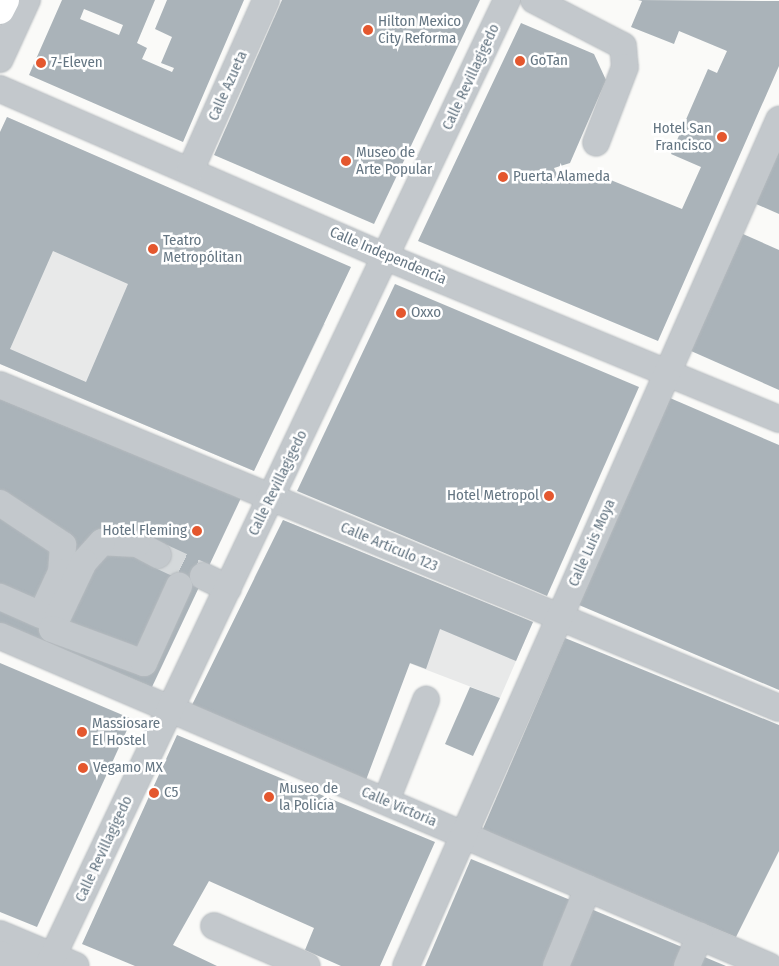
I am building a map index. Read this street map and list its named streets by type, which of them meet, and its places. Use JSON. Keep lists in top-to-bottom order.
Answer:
{
  "streets": {
    "street": [
      "Calle Revillagigedo",
      "Calle Azueta",
      "Calle Independencia",
      "Calle Luis Moya",
      "Calle Artículo 123",
      "Calle Victoria"
    ]
  },
  "crossings": [
    ["Calle Revillagigedo", "Calle Independencia"],
    ["Calle Revillagigedo", "Calle Artículo 123"],
    ["Calle Revillagigedo", "Calle Victoria"],
    ["Calle Azueta", "Calle Independencia"],
    ["Calle Independencia", "Calle Luis Moya"],
    ["Calle Luis Moya", "Calle Artículo 123"],
    ["Calle Luis Moya", "Calle Victoria"]
  ],
  "places": [
    "Hilton Mexico City Reforma",
    "GoTan",
    "7-Eleven",
    "Hotel San Francisco",
    "Museo de Arte Popular",
    "Puerta Alameda",
    "Teatro Metropólitan",
    "Oxxo",
    "Hotel Metropol",
    "Hotel Fleming",
    "Massiosare El Hostel",
    "Vegamo MX",
    "C5",
    "Museo de la Policía"
  ]
}
